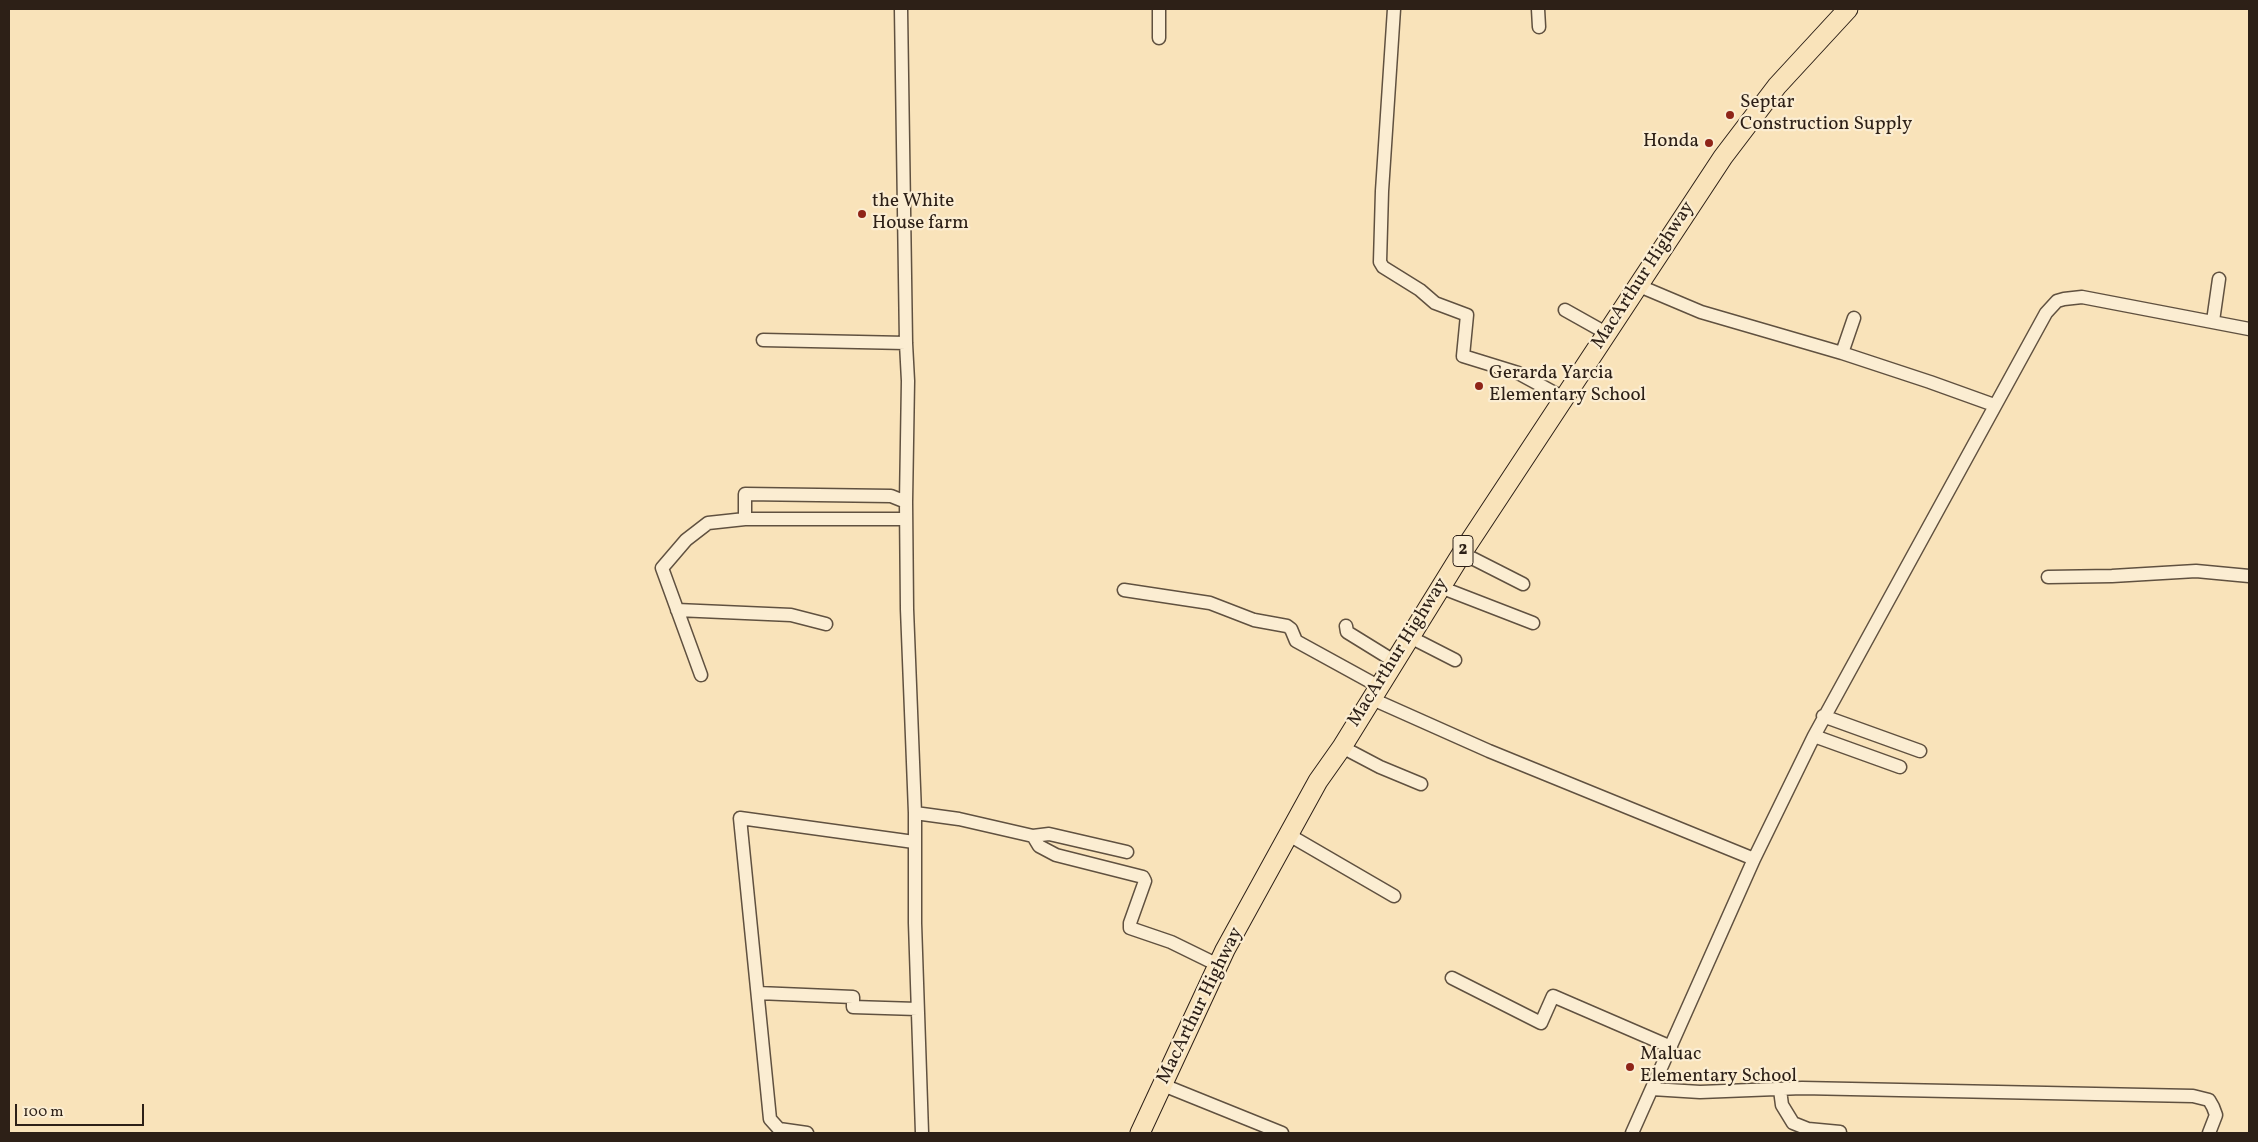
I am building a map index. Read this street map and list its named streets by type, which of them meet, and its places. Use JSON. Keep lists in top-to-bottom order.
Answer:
{
  "streets": {
    "highway": ["MacArthur Highway", "2"]
  },
  "places": [
    "Septar Construction Supply",
    "Honda",
    "the White House farm",
    "Gerarda Yarcia Elementary School",
    "Maluac Elementary School"
  ],
  "scale_bar": "100 m"
}
